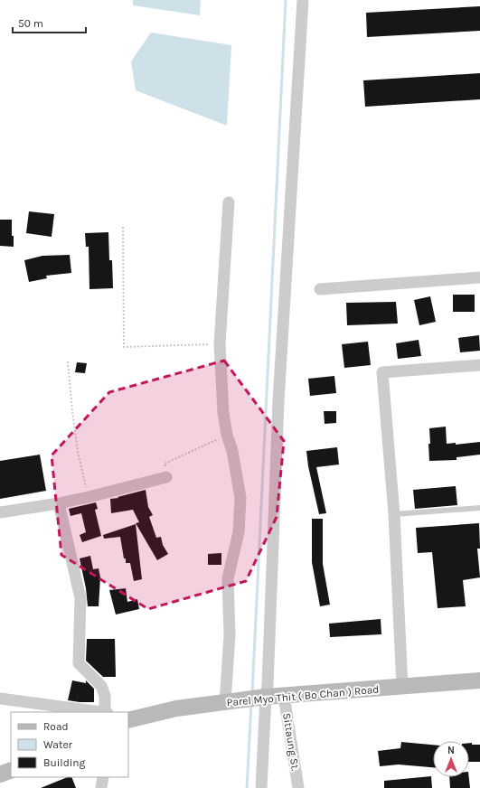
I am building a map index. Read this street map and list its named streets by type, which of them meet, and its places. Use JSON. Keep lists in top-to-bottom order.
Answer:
{
  "streets": {
    "street": ["Parel Myo Thit ( Bo Chan ) Road", "Sittaung St."]
  },
  "crossings": [
    ["Parel Myo Thit ( Bo Chan ) Road", "Sittaung St."]
  ],
  "legend": ["Road", "Water", "Building"],
  "scale_bar": "50 m",
  "north": "top"
}
